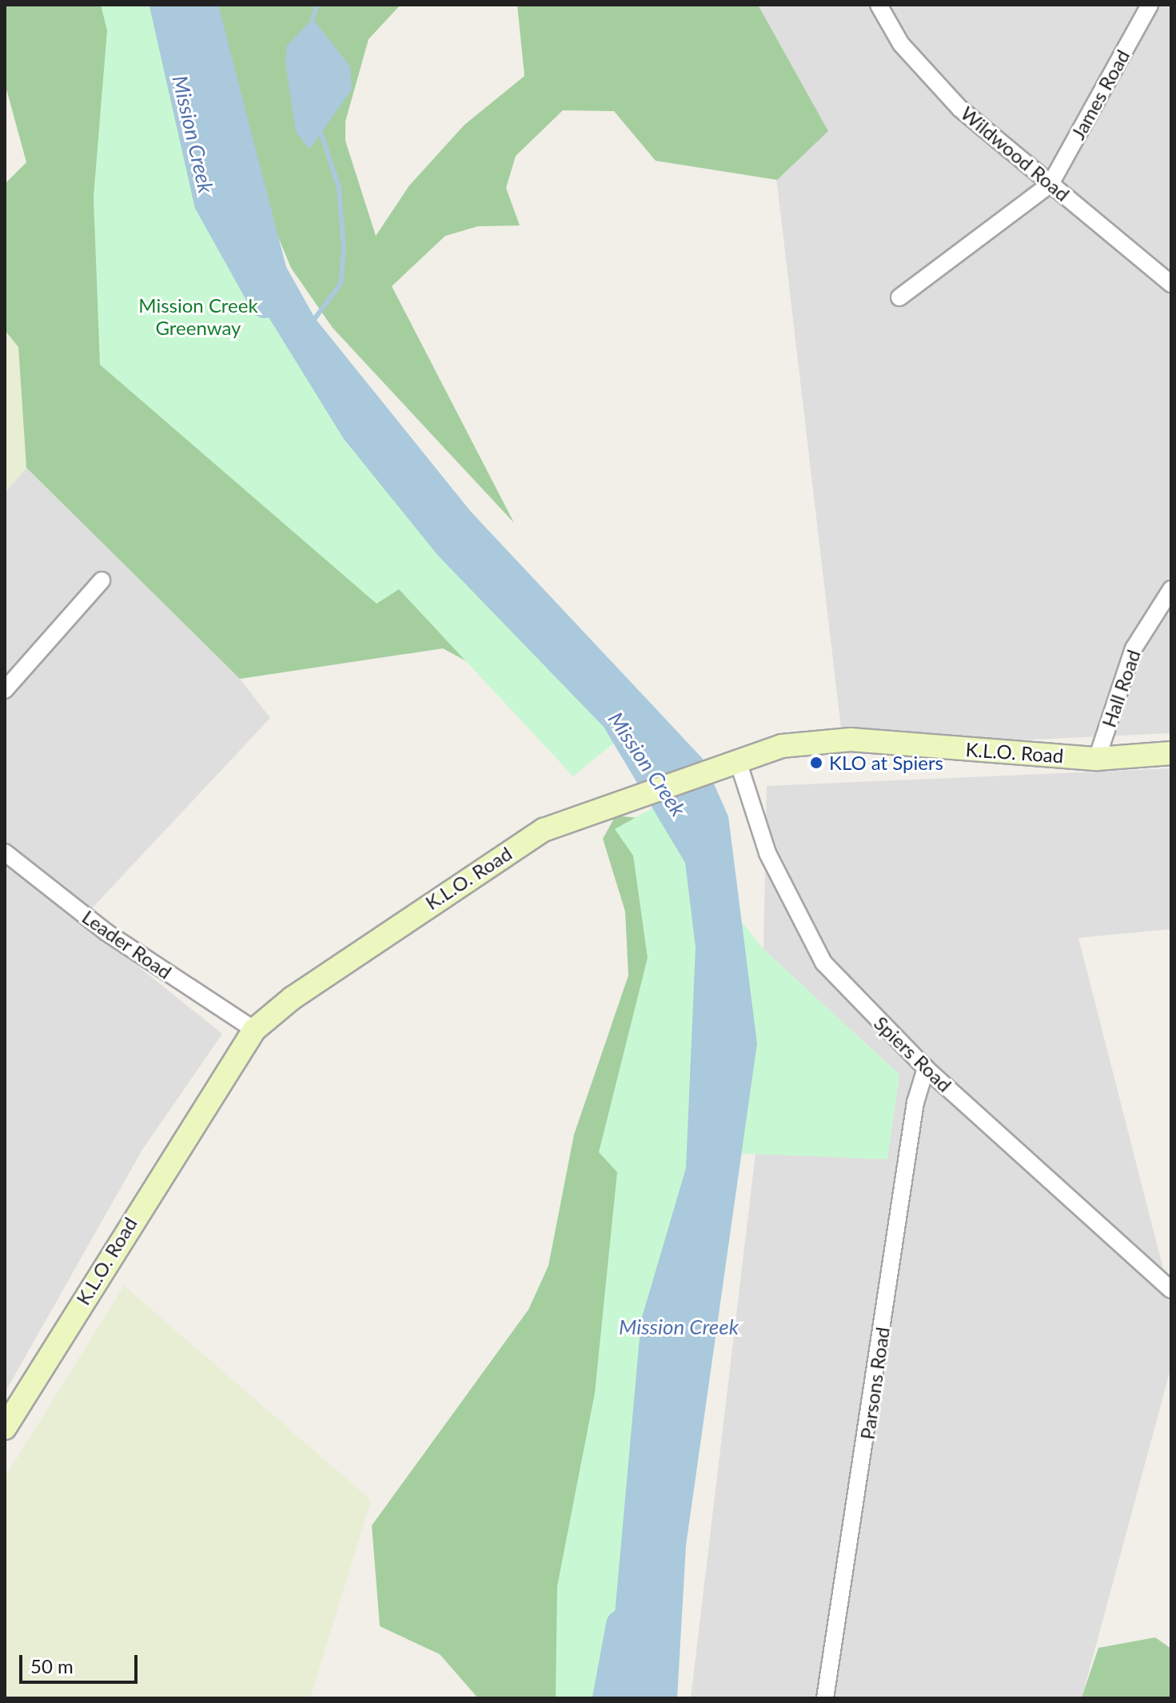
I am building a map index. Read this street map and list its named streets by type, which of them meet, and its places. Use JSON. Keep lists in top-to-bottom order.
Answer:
{
  "streets": {
    "main road": ["K.L.O. Road"],
    "street": [
      "James Road",
      "Wildwood Road",
      "Hall Road",
      "Leader Road",
      "Spiers Road",
      "Parsons Road"
    ]
  },
  "crossings": [
    ["James Road", "Wildwood Road"],
    ["Hall Road", "K.L.O. Road"],
    ["K.L.O. Road", "Leader Road"],
    ["K.L.O. Road", "Spiers Road"],
    ["Spiers Road", "Parsons Road"]
  ],
  "water": ["Mission Creek"],
  "parks": ["Mission Creek Greenway"],
  "places": ["KLO at Spiers"],
  "scale_bar": "50 m"
}
